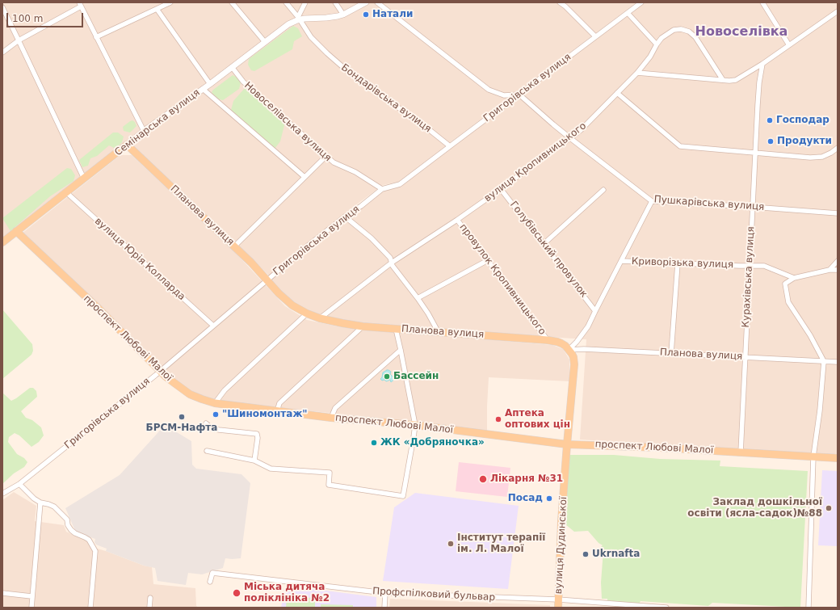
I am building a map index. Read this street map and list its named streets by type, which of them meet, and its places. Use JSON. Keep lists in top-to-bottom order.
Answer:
{
  "streets": {
    "main road": [
      "Семінарська вулиця",
      "Планова вулиця",
      "проспект Любові Малої",
      "вулиця Дудинської"
    ],
    "street": [
      "Григорівська вулиця",
      "Бондарівська вулиця",
      "Новоселівська вулиця",
      "вулиця Кропивницького",
      "Пушкарівська вулиця",
      "Голубівський провулок",
      "вулиця Юрія Колларда",
      "Криворізька вулиця",
      "Курахівська вулиця",
      "провулок Кропивницького",
      "Профспілковий бульвар"
    ]
  },
  "crossings": [
    ["Григорівська вулиця", "Бондарівська вулиця"],
    ["Григорівська вулиця", "Новоселівська вулиця"],
    ["Григорівська вулиця", "Пушкарівська вулиця"],
    ["Григорівська вулиця", "Планова вулиця"],
    ["Григорівська вулиця", "вулиця Юрія Колларда"],
    ["Григорівська вулиця", "проспект Любові Малої"],
    ["Бондарівська вулиця", "Семінарська вулиця"],
    ["Новоселівська вулиця", "Семінарська вулиця"],
    ["Семінарська вулиця", "Планова вулиця"],
    ["Семінарська вулиця", "вулиця Юрія Колларда"],
    ["Семінарська вулиця", "проспект Любові Малої"],
    ["вулиця Кропивницького", "Пушкарівська вулиця"],
    ["вулиця Кропивницького", "Планова вулиця"],
    ["вулиця Кропивницького", "Голубівський провулок"],
    ["вулиця Кропивницького", "провулок Кропивницького"],
    ["Пушкарівська вулиця", "Курахівська вулиця"],
    ["Планова вулиця", "Курахівська вулиця"],
    ["Планова вулиця", "провулок Кропивницького"],
    ["Планова вулиця", "вулиця Дудинської"],
    ["Криворізька вулиця", "Курахівська вулиця"],
    ["Курахівська вулиця", "проспект Любові Малої"],
    ["проспект Любові Малої", "вулиця Дудинської"],
    ["вулиця Дудинської", "Профспілковий бульвар"]
  ],
  "districts": ["Новоселівка"],
  "places": [
    "Натали",
    "Господар",
    "Продукти",
    "Бассейн",
    "\"Шиномонтаж\"",
    "БРСМ-Нафта",
    "Аптека оптових цін",
    "ЖК «Добряночка»",
    "Лікарня №31",
    "Посад",
    "Заклад дошкільної освіти (ясла-садок)№88",
    "Інститут терапії ім. Л. Малої",
    "Ukrnafta",
    "Міська дитяча поліклініка №2"
  ],
  "scale_bar": "100 m"
}
